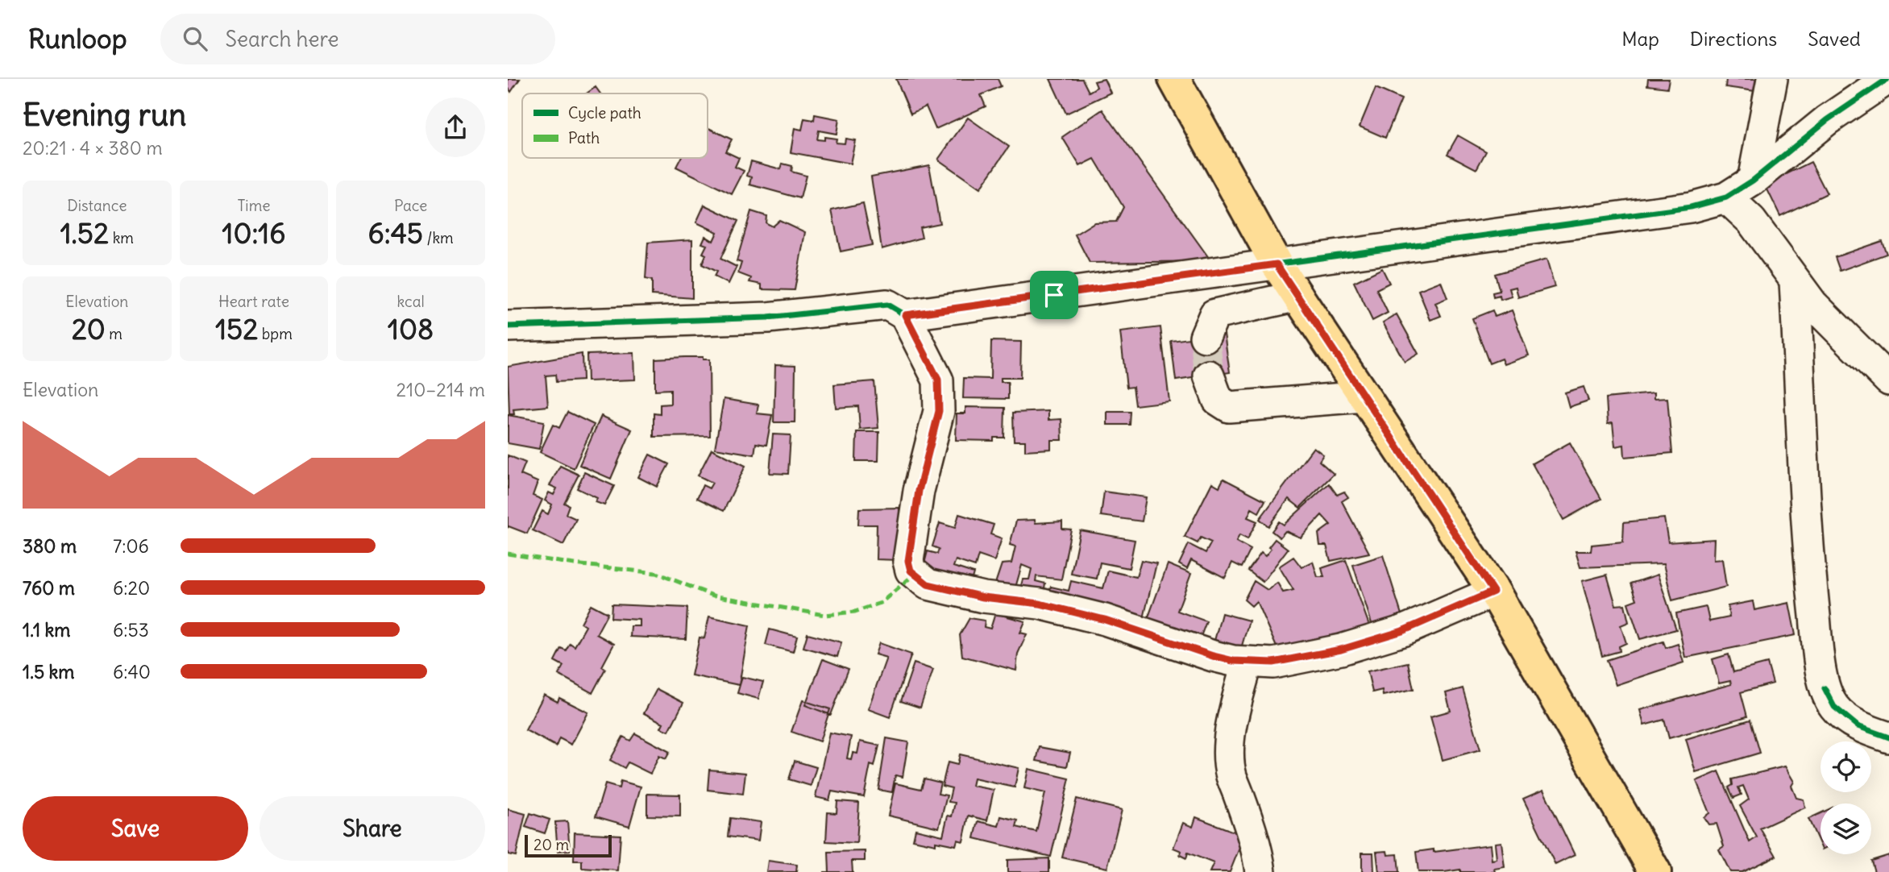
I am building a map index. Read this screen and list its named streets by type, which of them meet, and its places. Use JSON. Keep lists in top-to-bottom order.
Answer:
{
  "legend": ["Cycle path", "Path"],
  "scale_bar": "20 m",
  "page": {
    "header": "Runloop",
    "search": "Search here",
    "nav": ["Map", "Directions", "Saved"],
    "heading": ["Evening run", "20:21 · 4 × 380 m"],
    "stats": [
      ["Distance", "1.52 km"],
      ["Time", "10:16"],
      ["Pace", "6:45 /km"],
      ["Elevation", "20 m"],
      ["Heart rate", "152 bpm"],
      ["kcal", "108"]
    ],
    "chart": ["Elevation", "210–214 m"],
    "list": [
      {
        "name": "380 m",
        "note": "7:06"
      },
      {
        "name": "760 m",
        "note": "6:20"
      },
      {
        "name": "1.1 km",
        "note": "6:53"
      },
      {
        "name": "1.5 km",
        "note": "6:40"
      }
    ],
    "buttons": ["Save", "Share"],
    "scale": "20 m"
  }
}
